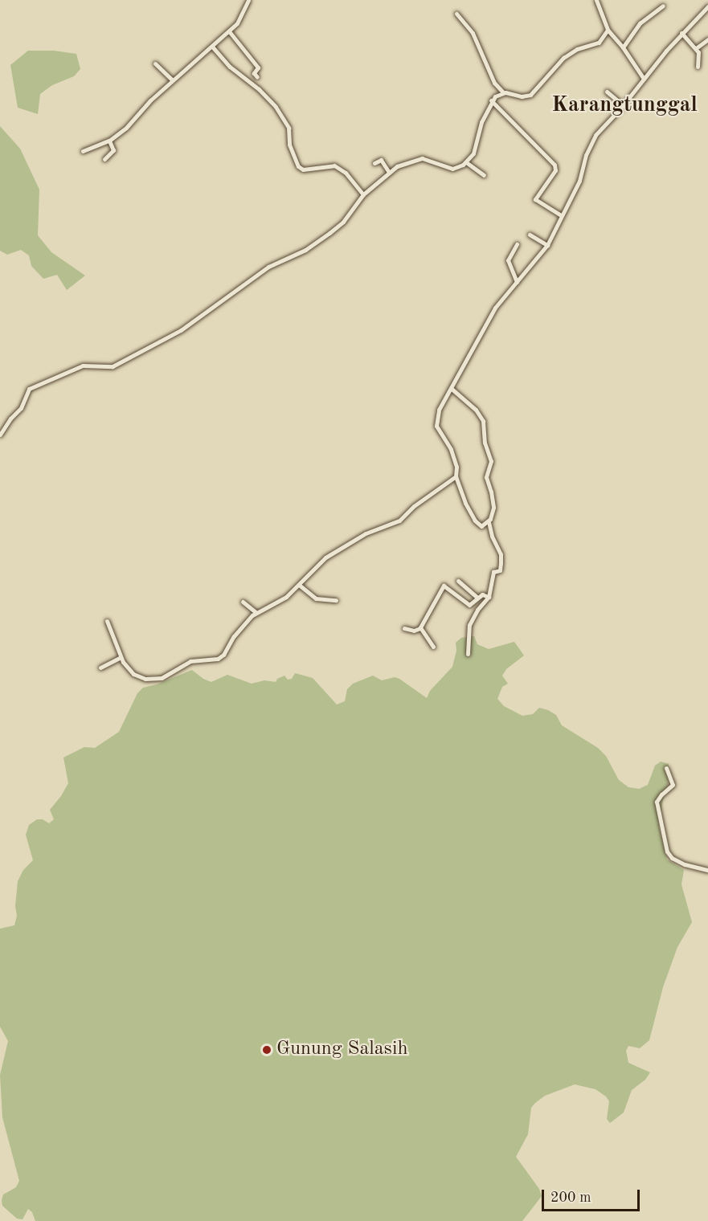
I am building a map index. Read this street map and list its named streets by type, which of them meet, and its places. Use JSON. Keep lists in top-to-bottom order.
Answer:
{
  "districts": ["Karangtunggal"],
  "places": ["Gunung Salasih"],
  "scale_bar": "200 m"
}
